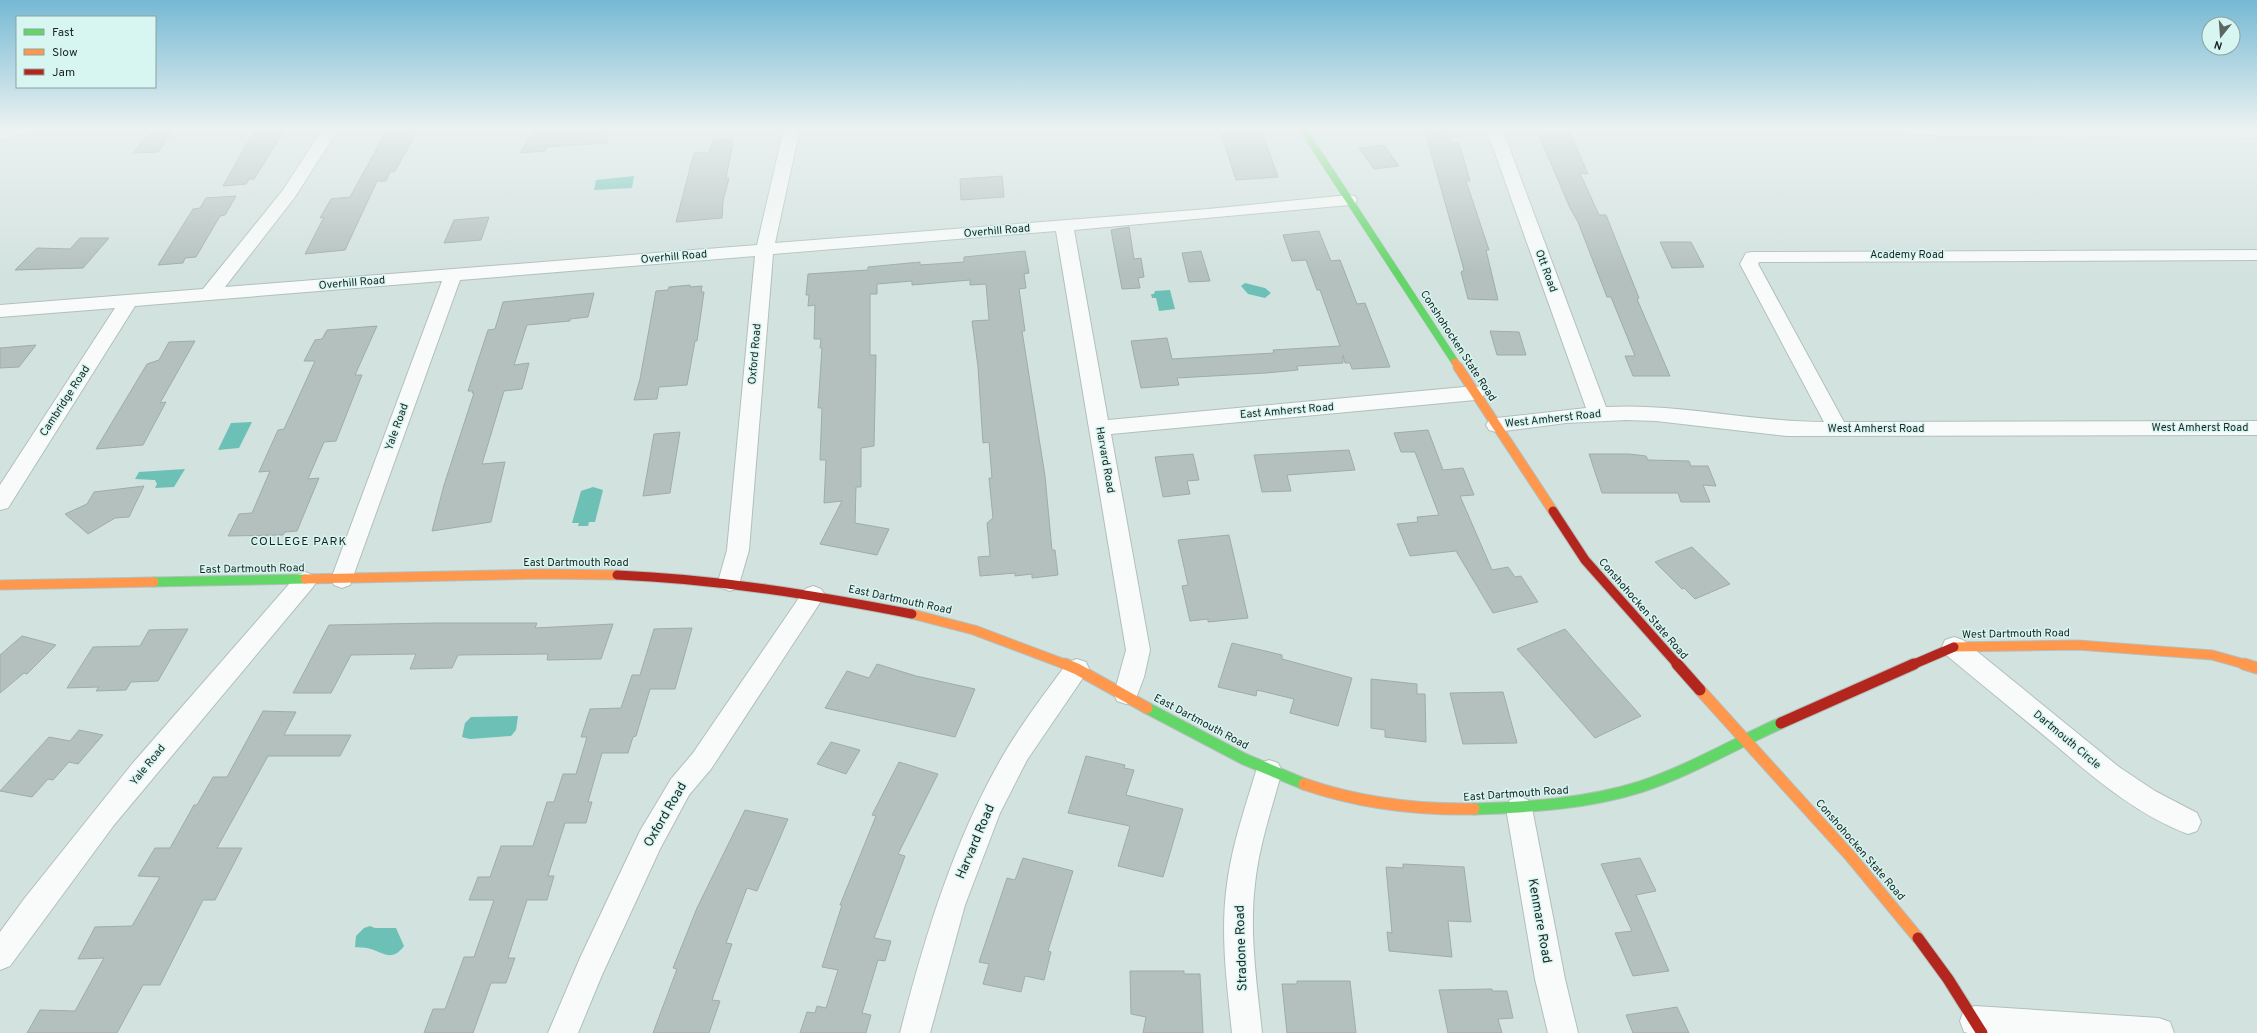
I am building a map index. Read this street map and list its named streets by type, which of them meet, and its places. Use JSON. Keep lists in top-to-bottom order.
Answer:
{
  "streets": {
    "street": [
      "Overhill Road",
      "Academy Road",
      "Ott Road",
      "Conshohocken State Road",
      "Oxford Road",
      "Cambridge Road",
      "East Amherst Road",
      "West Amherst Road",
      "Yale Road",
      "Harvard Road",
      "East Dartmouth Road",
      "West Dartmouth Road",
      "Dartmouth Circle",
      "Kenmare Road",
      "Stradone Road"
    ]
  },
  "crossings": [
    ["Overhill Road", "Conshohocken State Road"],
    ["Overhill Road", "Oxford Road"],
    ["Overhill Road", "Cambridge Road"],
    ["Overhill Road", "Yale Road"],
    ["Overhill Road", "Harvard Road"],
    ["Academy Road", "West Amherst Road"],
    ["Ott Road", "West Amherst Road"],
    ["Conshohocken State Road", "East Amherst Road"],
    ["Conshohocken State Road", "West Amherst Road"],
    ["Conshohocken State Road", "East Dartmouth Road"],
    ["Conshohocken State Road", "West Dartmouth Road"],
    ["Oxford Road", "East Dartmouth Road"],
    ["East Amherst Road", "Harvard Road"],
    ["Yale Road", "East Dartmouth Road"],
    ["Harvard Road", "East Dartmouth Road"],
    ["East Dartmouth Road", "West Dartmouth Road"],
    ["East Dartmouth Road", "Kenmare Road"],
    ["East Dartmouth Road", "Stradone Road"],
    ["West Dartmouth Road", "Dartmouth Circle"]
  ],
  "districts": ["COLLEGE PARK"],
  "legend": ["Fast", "Slow", "Jam"],
  "north": "bottom"
}
